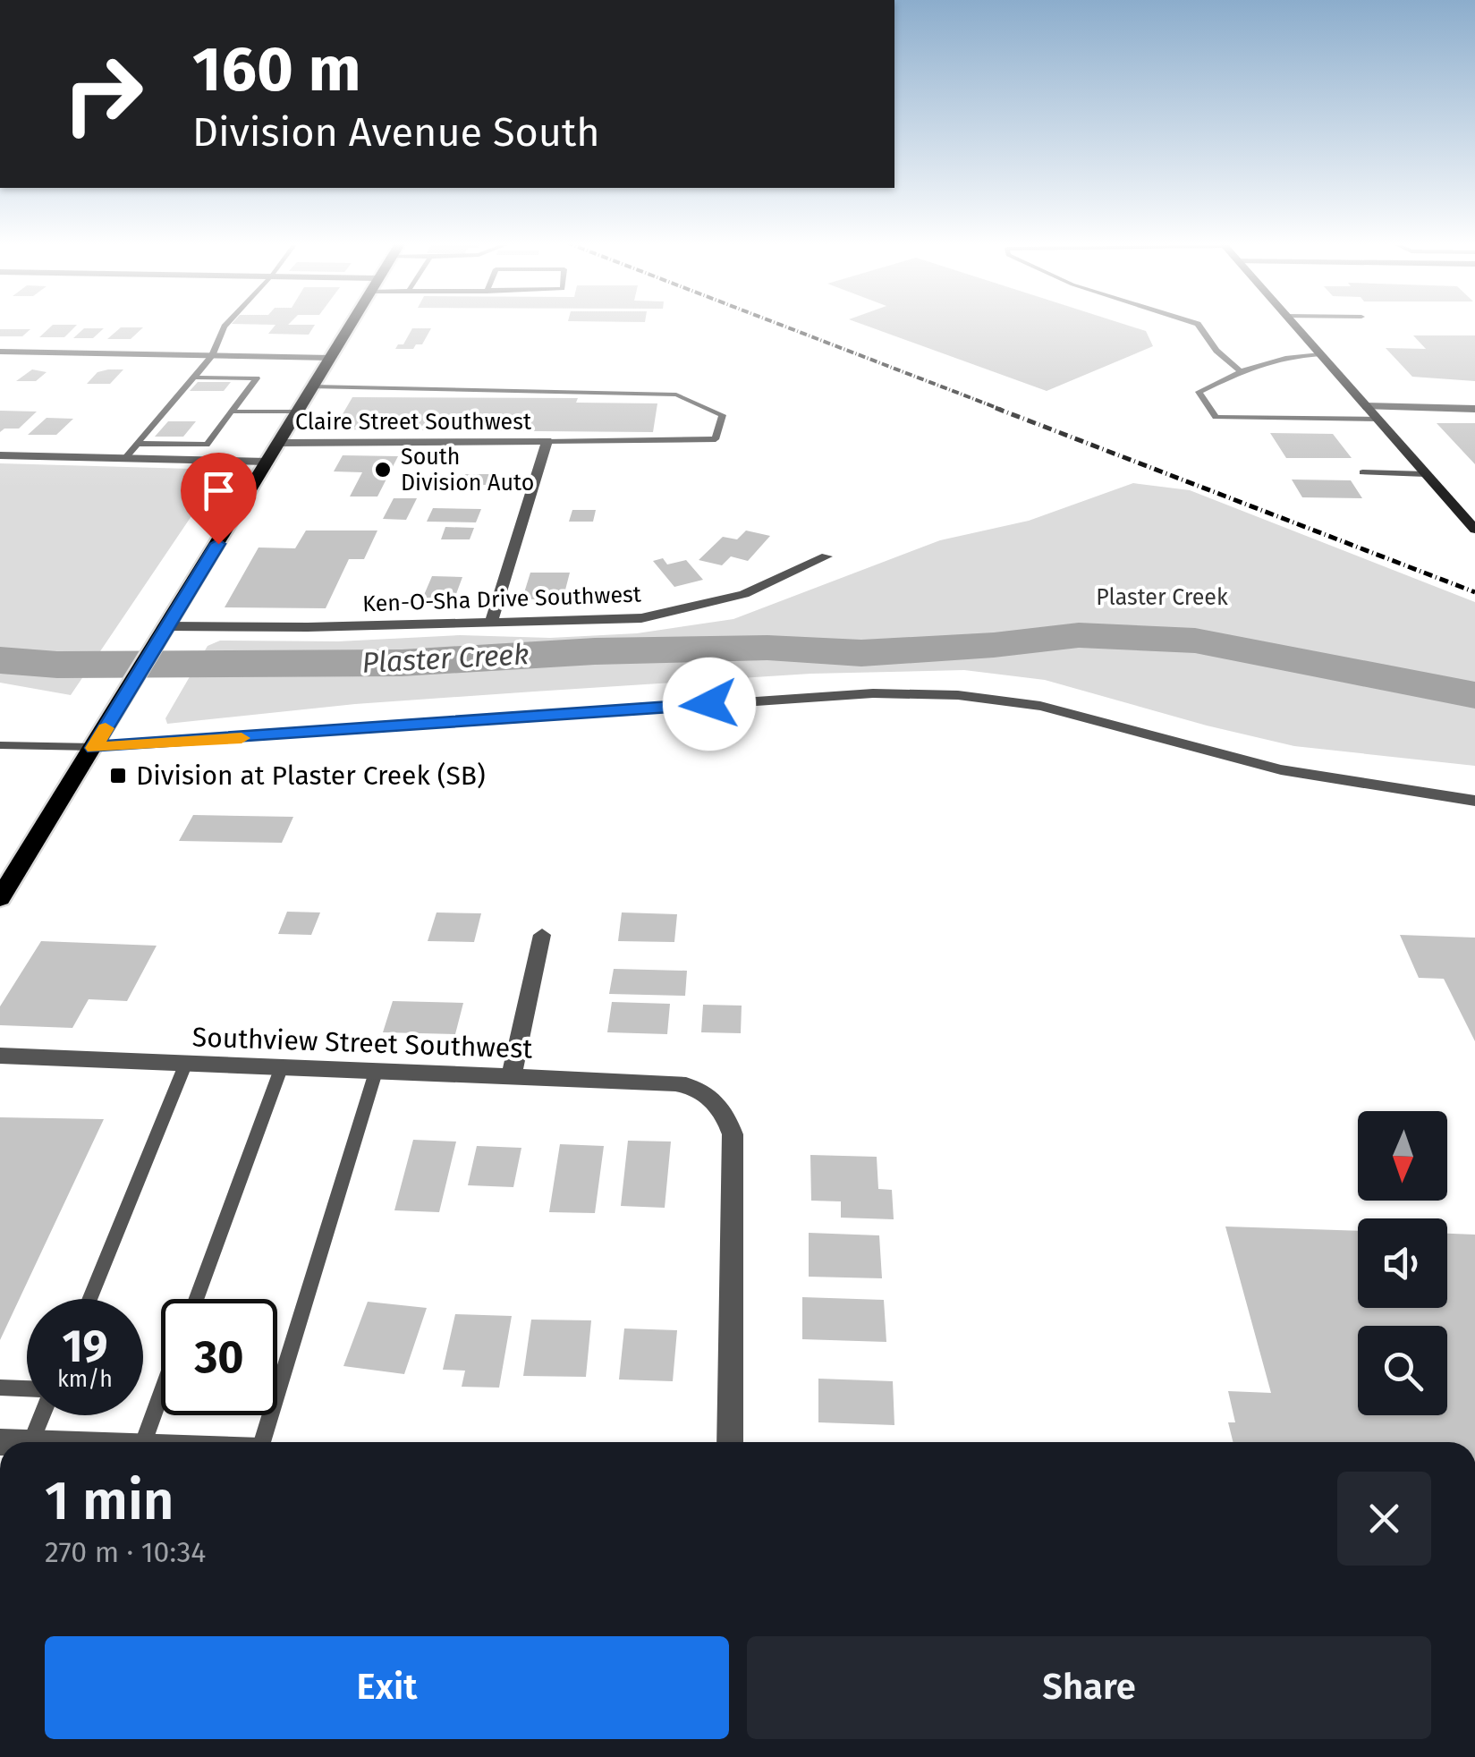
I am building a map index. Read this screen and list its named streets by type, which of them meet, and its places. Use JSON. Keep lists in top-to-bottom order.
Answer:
{
  "streets": {
    "street": ["Claire Street Southwest", "Ken-O-Sha Drive Southwest", "Southview Street Southwest"]
  },
  "water": ["Plaster Creek"],
  "parks": ["Plaster Creek"],
  "places": {
    "other": ["South Division Auto"],
    "transit": ["Division at Plaster Creek (SB)"]
  },
  "north": "bottom",
  "page": {
    "turn": ["160 m", "Division Avenue South"],
    "speed": "19 km/h",
    "limit": "30",
    "heading": ["1 min", "270 m · 10:34"],
    "buttons": ["Exit", "Share"]
  }
}
